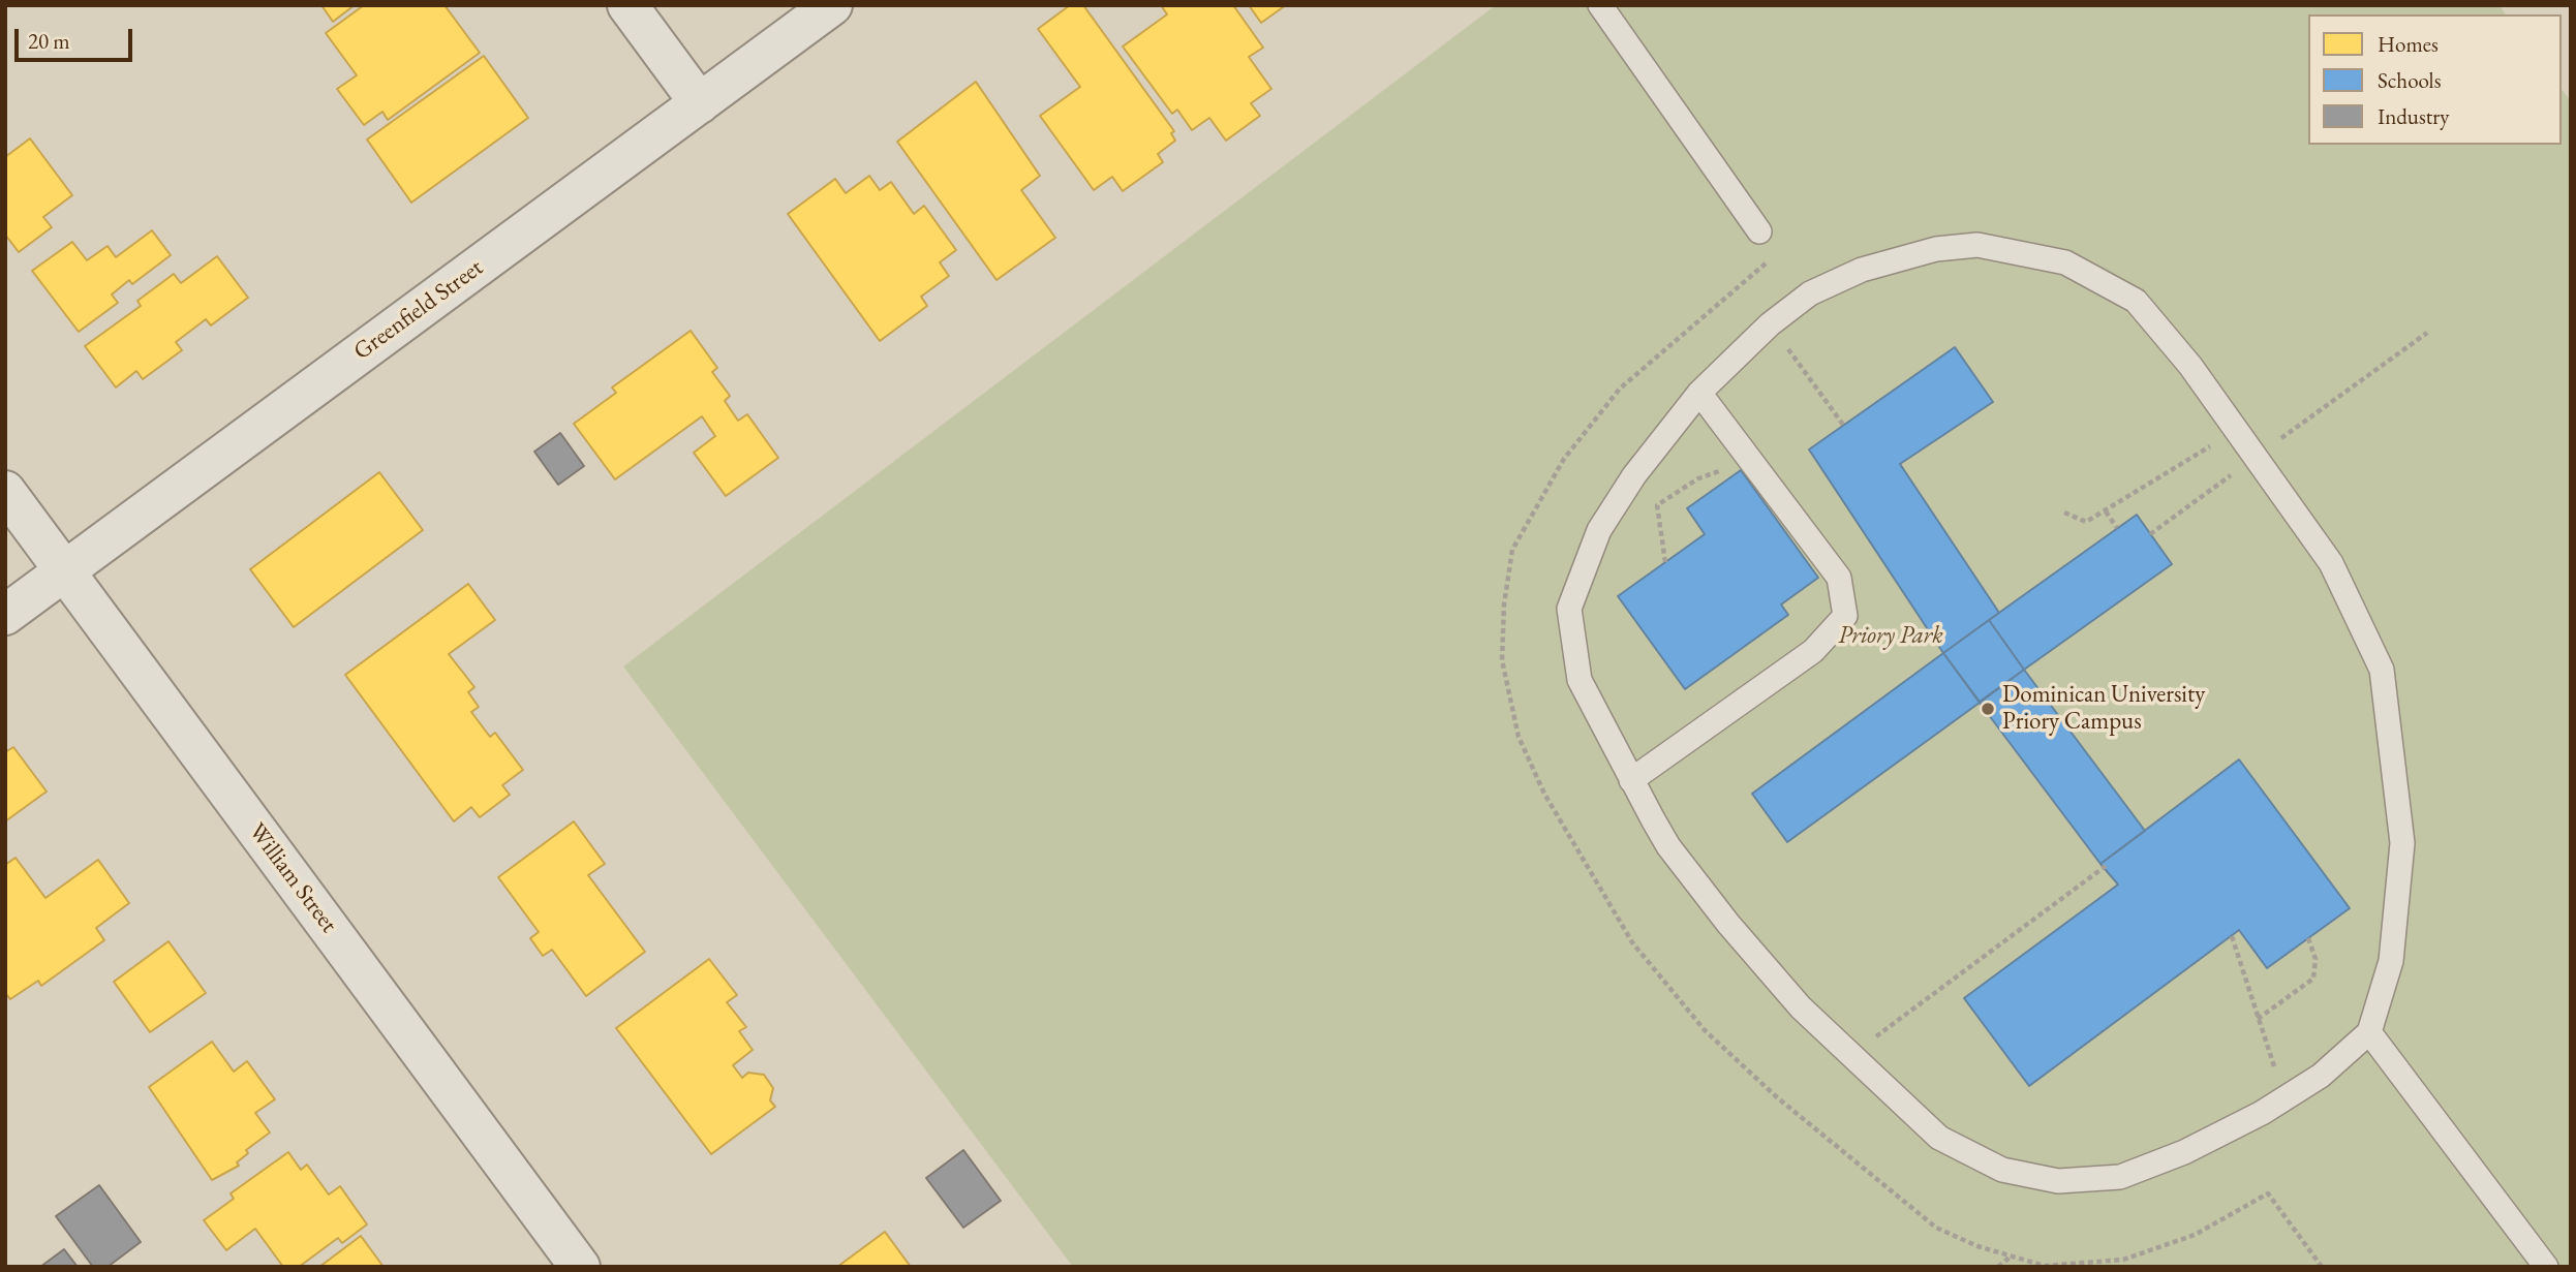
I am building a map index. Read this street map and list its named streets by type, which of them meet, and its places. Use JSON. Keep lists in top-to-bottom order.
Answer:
{
  "streets": {
    "street": ["Greenfield Street", "William Street"]
  },
  "crossings": [
    ["Greenfield Street", "William Street"]
  ],
  "parks": ["Priory Park"],
  "places": ["Dominican University Priory Campus"],
  "legend": ["Homes", "Schools", "Industry"],
  "scale_bar": "20 m"
}
